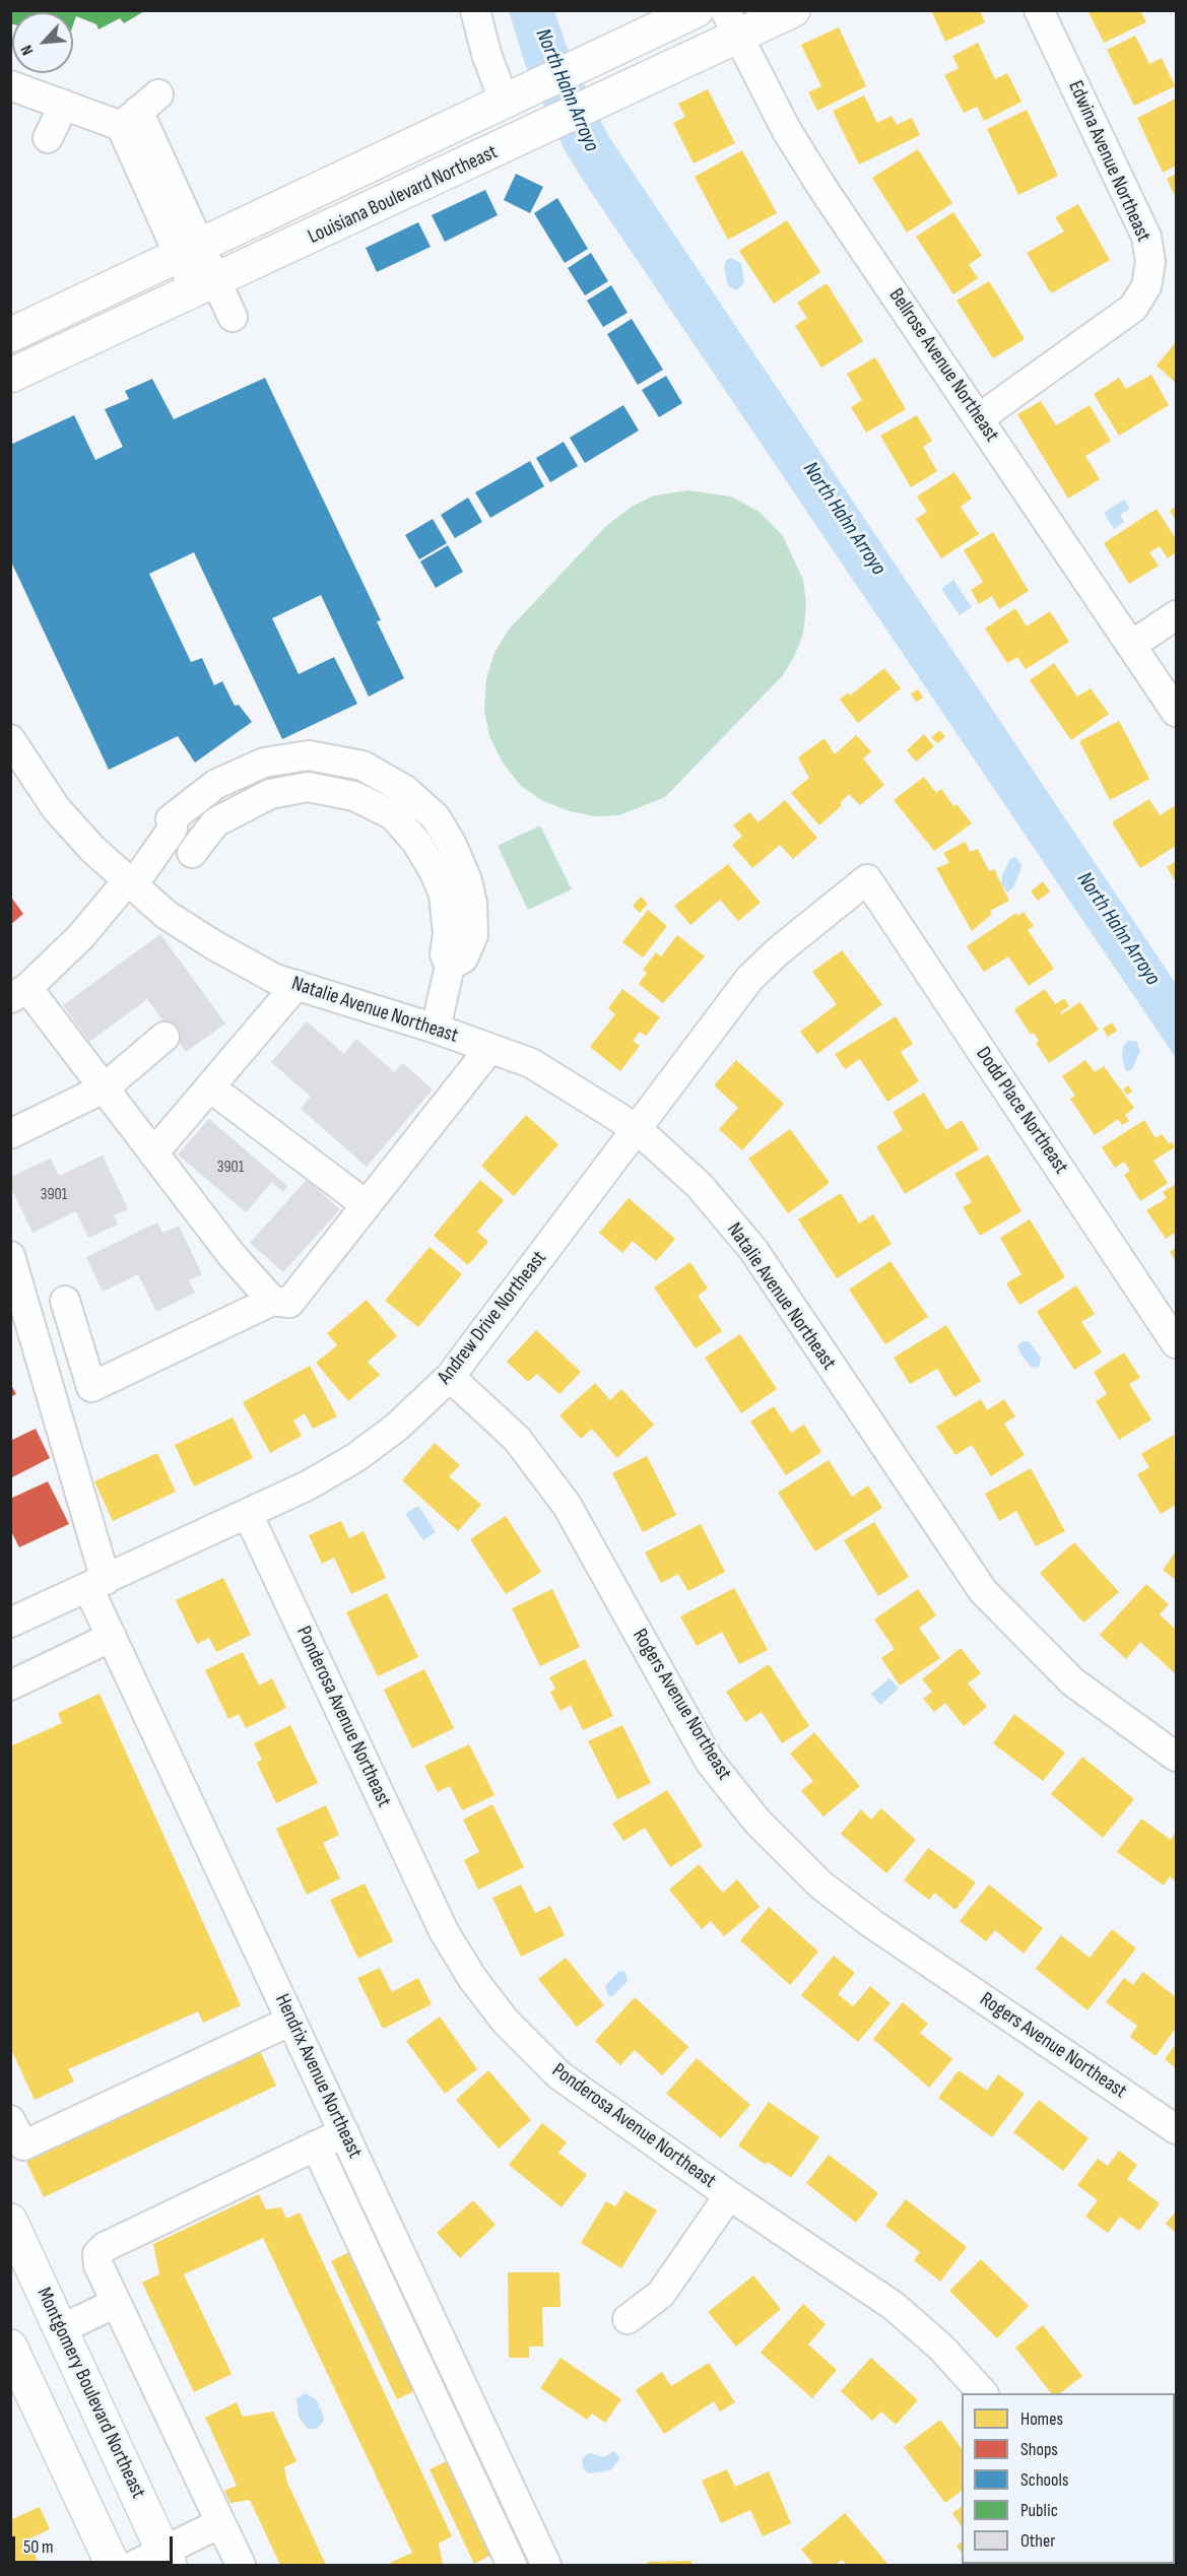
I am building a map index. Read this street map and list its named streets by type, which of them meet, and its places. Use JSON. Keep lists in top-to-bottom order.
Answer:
{
  "streets": {
    "main road": ["Louisiana Boulevard Northeast", "Montgomery Boulevard Northeast"],
    "street": [
      "Edwina Avenue Northeast",
      "Bellrose Avenue Northeast",
      "Natalie Avenue Northeast",
      "Dodd Place Northeast",
      "Andrew Drive Northeast",
      "Rogers Avenue Northeast",
      "Ponderosa Avenue Northeast",
      "Hendrix Avenue Northeast"
    ]
  },
  "crossings": [
    ["Edwina Avenue Northeast", "Bellrose Avenue Northeast"],
    ["Louisiana Boulevard Northeast", "Bellrose Avenue Northeast"],
    ["Natalie Avenue Northeast", "Andrew Drive Northeast"],
    ["Dodd Place Northeast", "Andrew Drive Northeast"],
    ["Andrew Drive Northeast", "Rogers Avenue Northeast"],
    ["Andrew Drive Northeast", "Ponderosa Avenue Northeast"],
    ["Andrew Drive Northeast", "Hendrix Avenue Northeast"]
  ],
  "water": ["North Hahn Arroyo"],
  "house_numbers": ["3901", "3901"],
  "legend": [
    "Homes",
    "Shops",
    "Schools",
    "Public",
    "Other"
  ],
  "scale_bar": "50 m",
  "north": "bottom left"
}
